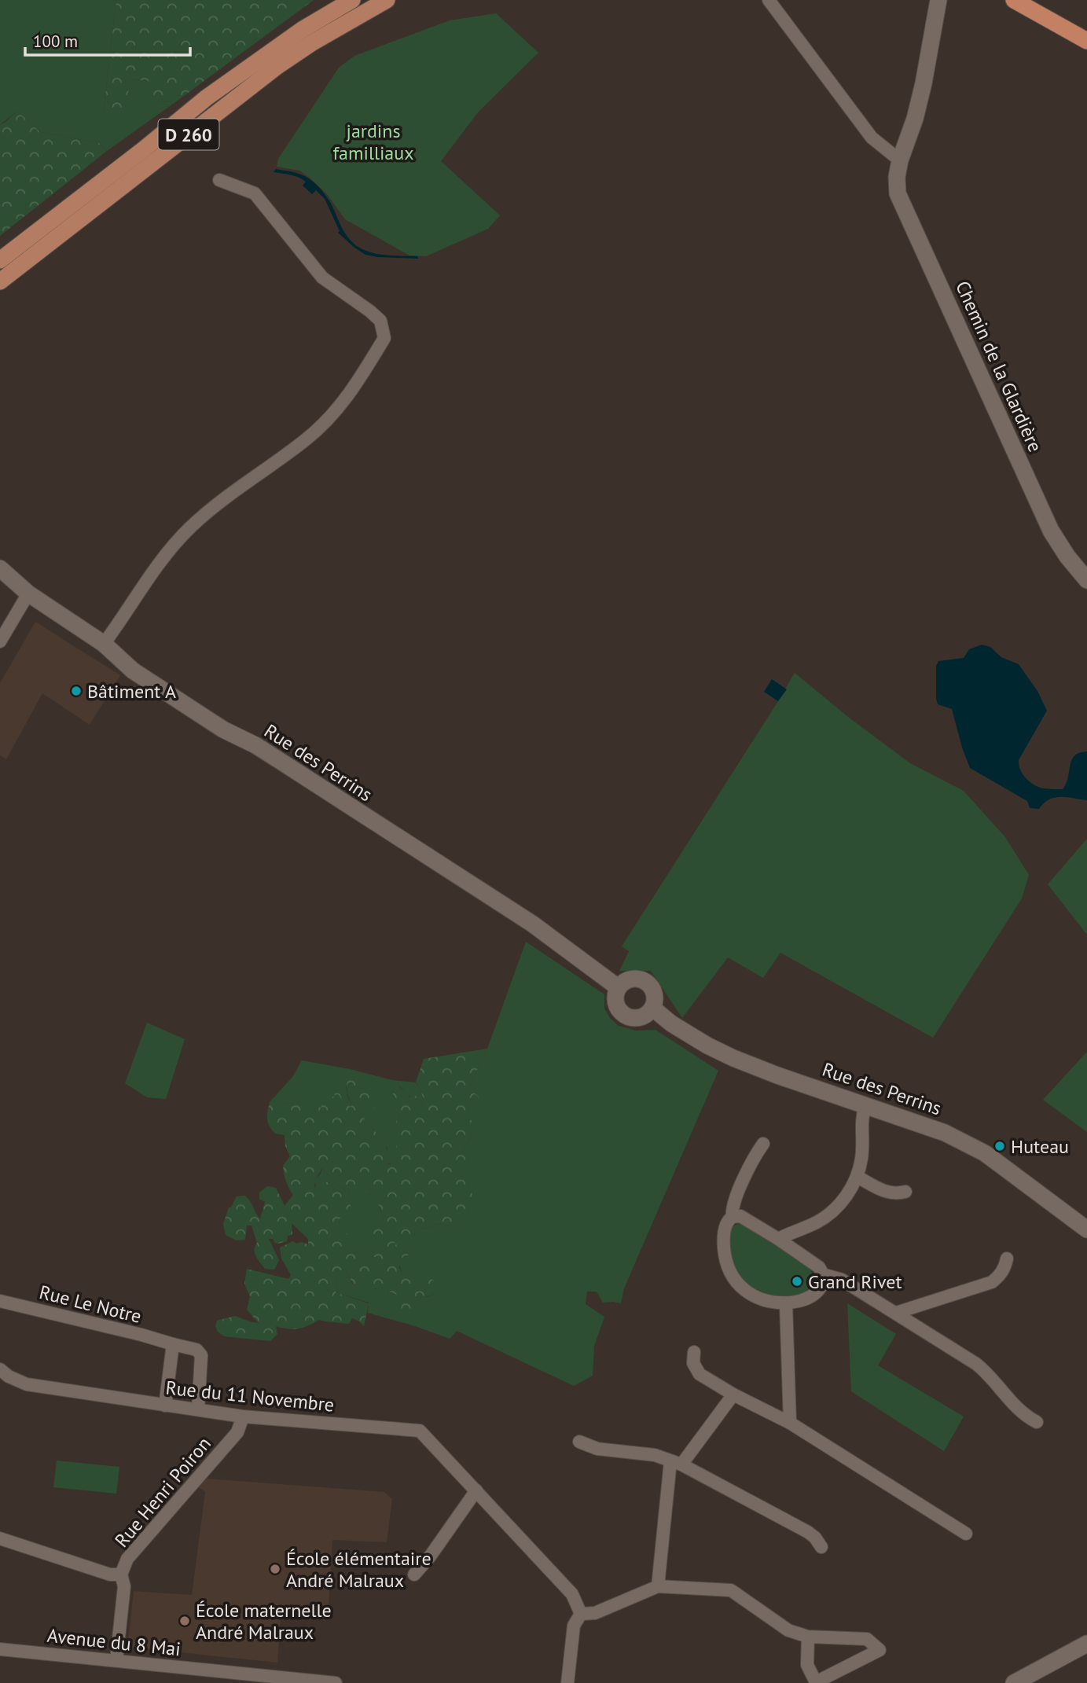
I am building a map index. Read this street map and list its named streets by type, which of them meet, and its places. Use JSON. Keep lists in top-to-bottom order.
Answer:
{
  "streets": {
    "highway": ["D 260"],
    "street": [
      "Chemin de la Glardière",
      "Rue des Perrins",
      "Rue Le Notre",
      "Rue du 11 Novembre",
      "Rue Henri Poiron",
      "Avenue du 8 Mai"
    ]
  },
  "crossings": [
    ["Rue Le Notre", "Rue du 11 Novembre"],
    ["Rue du 11 Novembre", "Rue Henri Poiron"],
    ["Rue Henri Poiron", "Avenue du 8 Mai"]
  ],
  "parks": ["jardins familliaux"],
  "places": [
    "Bâtiment A",
    "Huteau",
    "Grand Rivet",
    "École élémentaire André Malraux",
    "École maternelle André Malraux"
  ],
  "scale_bar": "100 m"
}
